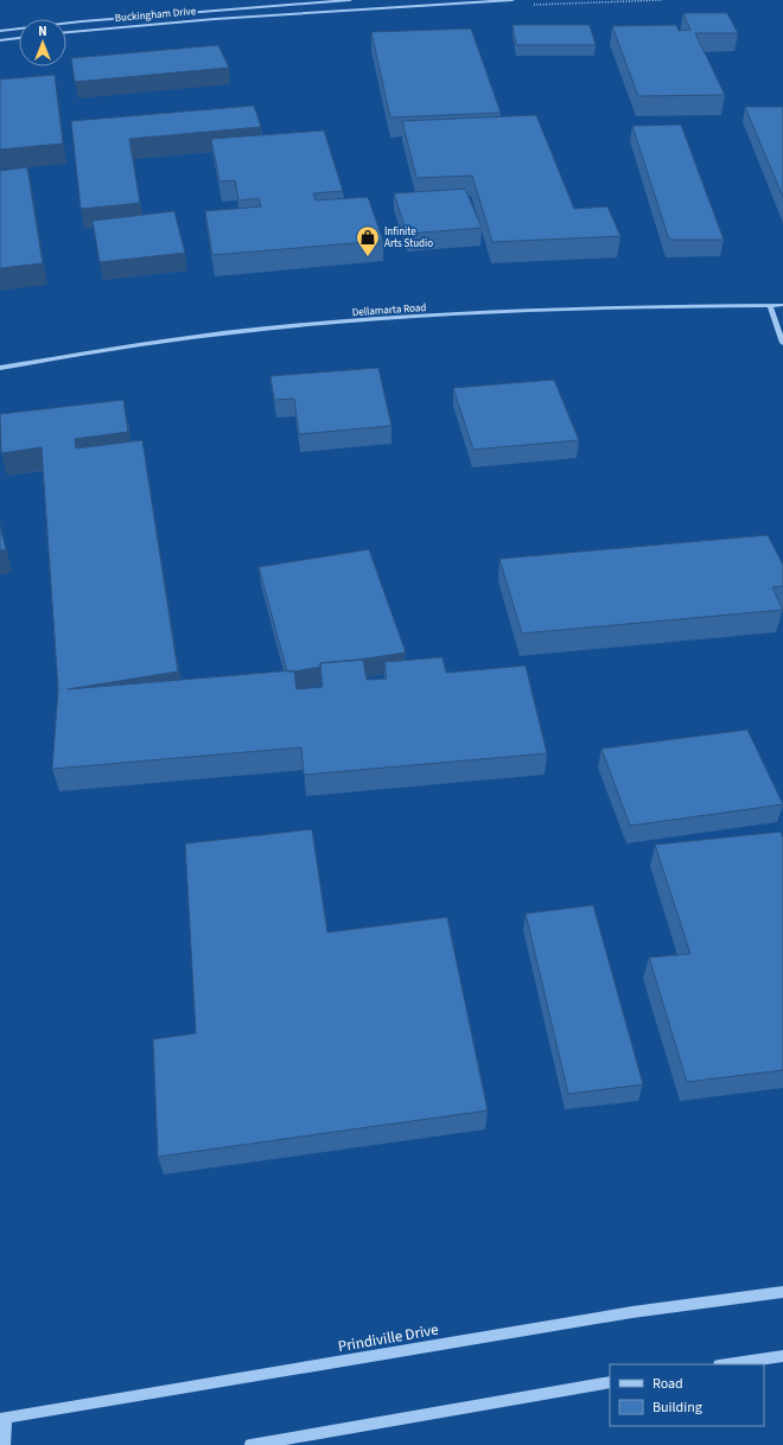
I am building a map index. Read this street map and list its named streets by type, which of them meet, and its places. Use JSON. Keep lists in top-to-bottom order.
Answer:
{
  "streets": {
    "street": ["Buckingham Drive", "Dellamarta Road", "Prindiville Drive"]
  },
  "places": {
    "shop": ["Infinite Arts Studio"]
  },
  "legend": ["Road", "Building"],
  "north": "top"
}
